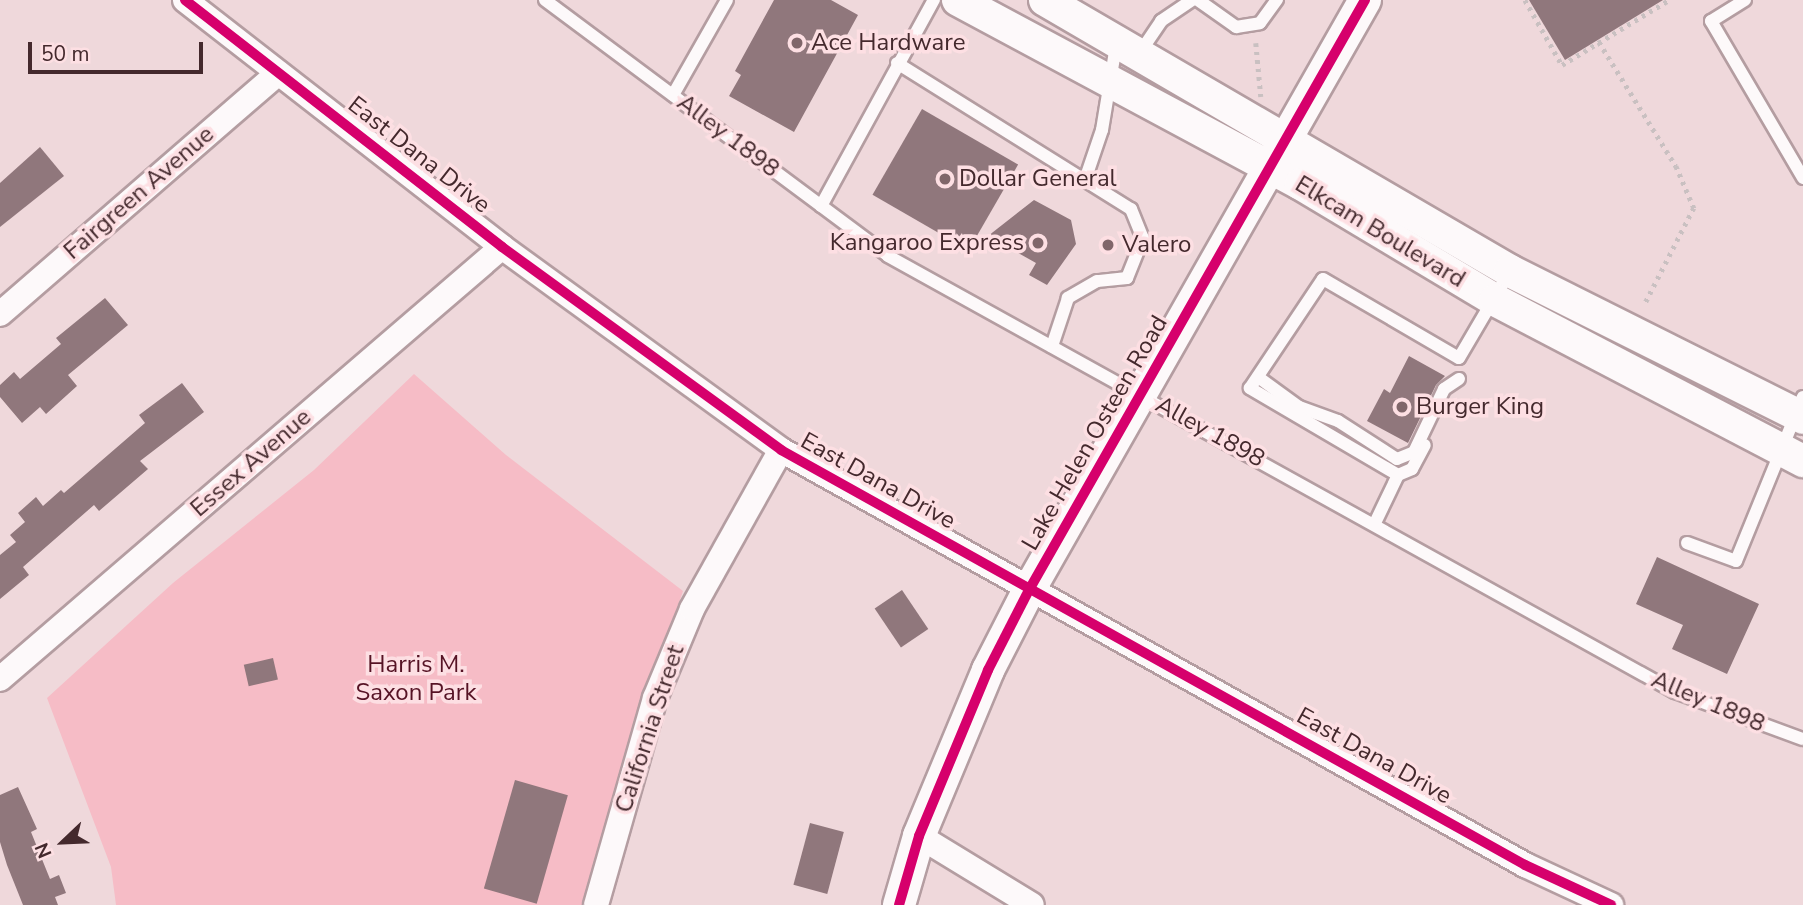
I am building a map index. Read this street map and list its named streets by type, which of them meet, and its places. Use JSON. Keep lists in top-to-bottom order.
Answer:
{
  "streets": {
    "street": [
      "East Dana Drive",
      "Fairgreen Avenue",
      "Elkcam Boulevard",
      "Lake Helen Osteen Road",
      "Essex Avenue",
      "California Street"
    ],
    "lane": ["Alley 1898"]
  },
  "crossings": [
    ["Alley 1898", "Lake Helen Osteen Road"],
    ["East Dana Drive", "Fairgreen Avenue"],
    ["East Dana Drive", "Lake Helen Osteen Road"],
    ["East Dana Drive", "Essex Avenue"],
    ["East Dana Drive", "California Street"],
    ["Elkcam Boulevard", "Lake Helen Osteen Road"]
  ],
  "parks": ["Harris M. Saxon Park"],
  "places": [
    "Ace Hardware",
    "Dollar General",
    "Kangaroo Express",
    "Valero",
    "Burger King"
  ],
  "scale_bar": "50 m",
  "north": "bottom left"
}
